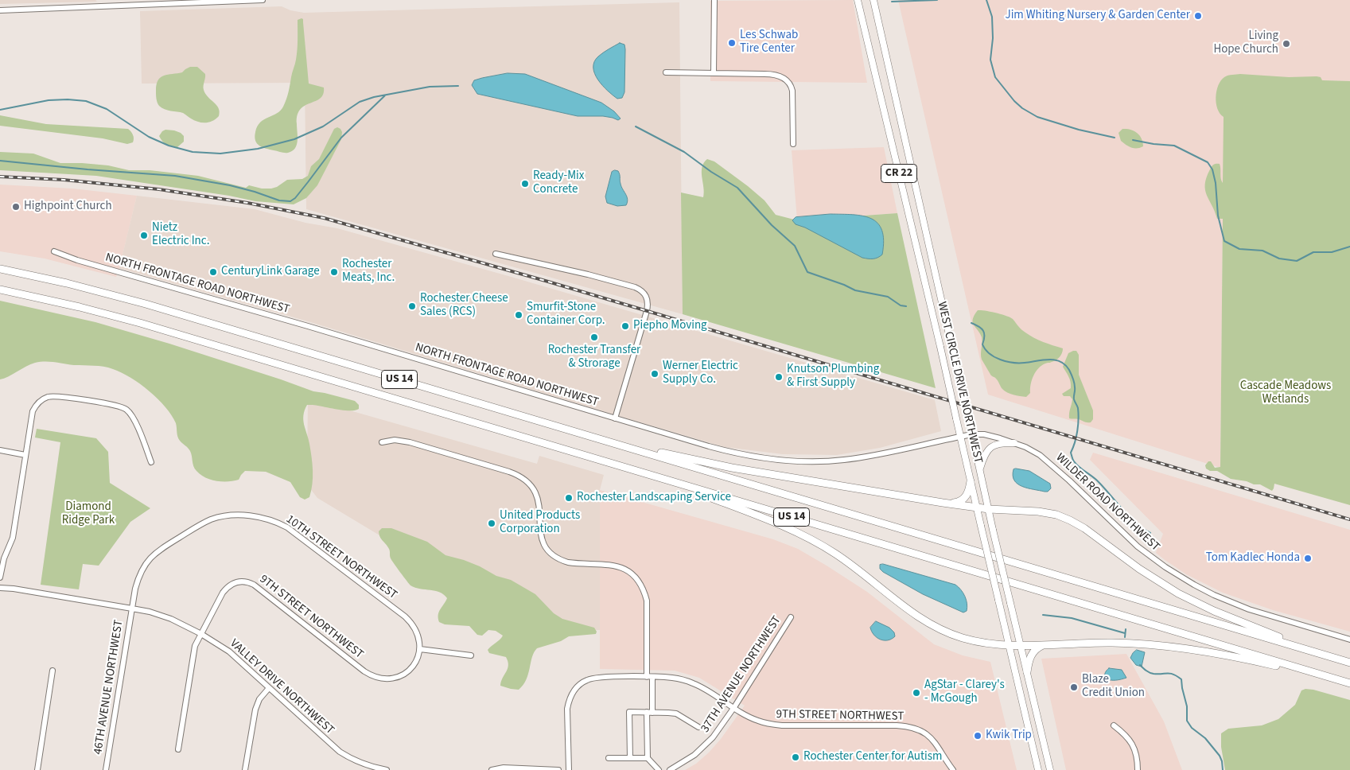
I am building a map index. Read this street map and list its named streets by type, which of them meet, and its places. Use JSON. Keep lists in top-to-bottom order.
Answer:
{
  "streets": {
    "highway": ["US 14"],
    "main road": ["CR 22", "WEST CIRCLE DRIVE NORTHWEST"],
    "street": [
      "NORTH FRONTAGE ROAD NORTHWEST",
      "WILDER ROAD NORTHWEST",
      "10TH STREET NORTHWEST",
      "9TH STREET NORTHWEST",
      "37TH AVENUE NORTHWEST",
      "46TH AVENUE NORTHWEST",
      "VALLEY DRIVE NORTHWEST"
    ]
  },
  "crossings": [
    ["NORTH FRONTAGE ROAD NORTHWEST", "WEST CIRCLE DRIVE NORTHWEST"],
    ["NORTH FRONTAGE ROAD NORTHWEST", "WILDER ROAD NORTHWEST"],
    ["WEST CIRCLE DRIVE NORTHWEST", "WILDER ROAD NORTHWEST"],
    ["10TH STREET NORTHWEST", "9TH STREET NORTHWEST"],
    ["10TH STREET NORTHWEST", "46TH AVENUE NORTHWEST"],
    ["10TH STREET NORTHWEST", "VALLEY DRIVE NORTHWEST"],
    ["9TH STREET NORTHWEST", "37TH AVENUE NORTHWEST"],
    ["9TH STREET NORTHWEST", "VALLEY DRIVE NORTHWEST"],
    ["46TH AVENUE NORTHWEST", "VALLEY DRIVE NORTHWEST"]
  ],
  "parks": ["Cascade Meadows Wetlands", "Diamond Ridge Park"],
  "places": [
    "Jim Whiting Nursery & Garden Center",
    "Les Schwab Tire Center",
    "Living Hope Church",
    "Ready-Mix Concrete",
    "Highpoint Church",
    "Nietz Electric Inc.",
    "CenturyLink Garage",
    "Rochester Meats, Inc.",
    "Rochester Cheese Sales (RCS)",
    "Smurfit-Stone Container Corp.",
    "Piepho Moving",
    "Rochester Transfer & Strorage",
    "Werner Electric Supply Co.",
    "Knutson Plumbing & First Supply",
    "Rochester Landscaping Service",
    "United Products Corporation",
    "Tom Kadlec Honda",
    "Blaze Credit Union",
    "AgStar - Clarey's - McGough",
    "Kwik Trip",
    "Rochester Center for Autism"
  ]
}
